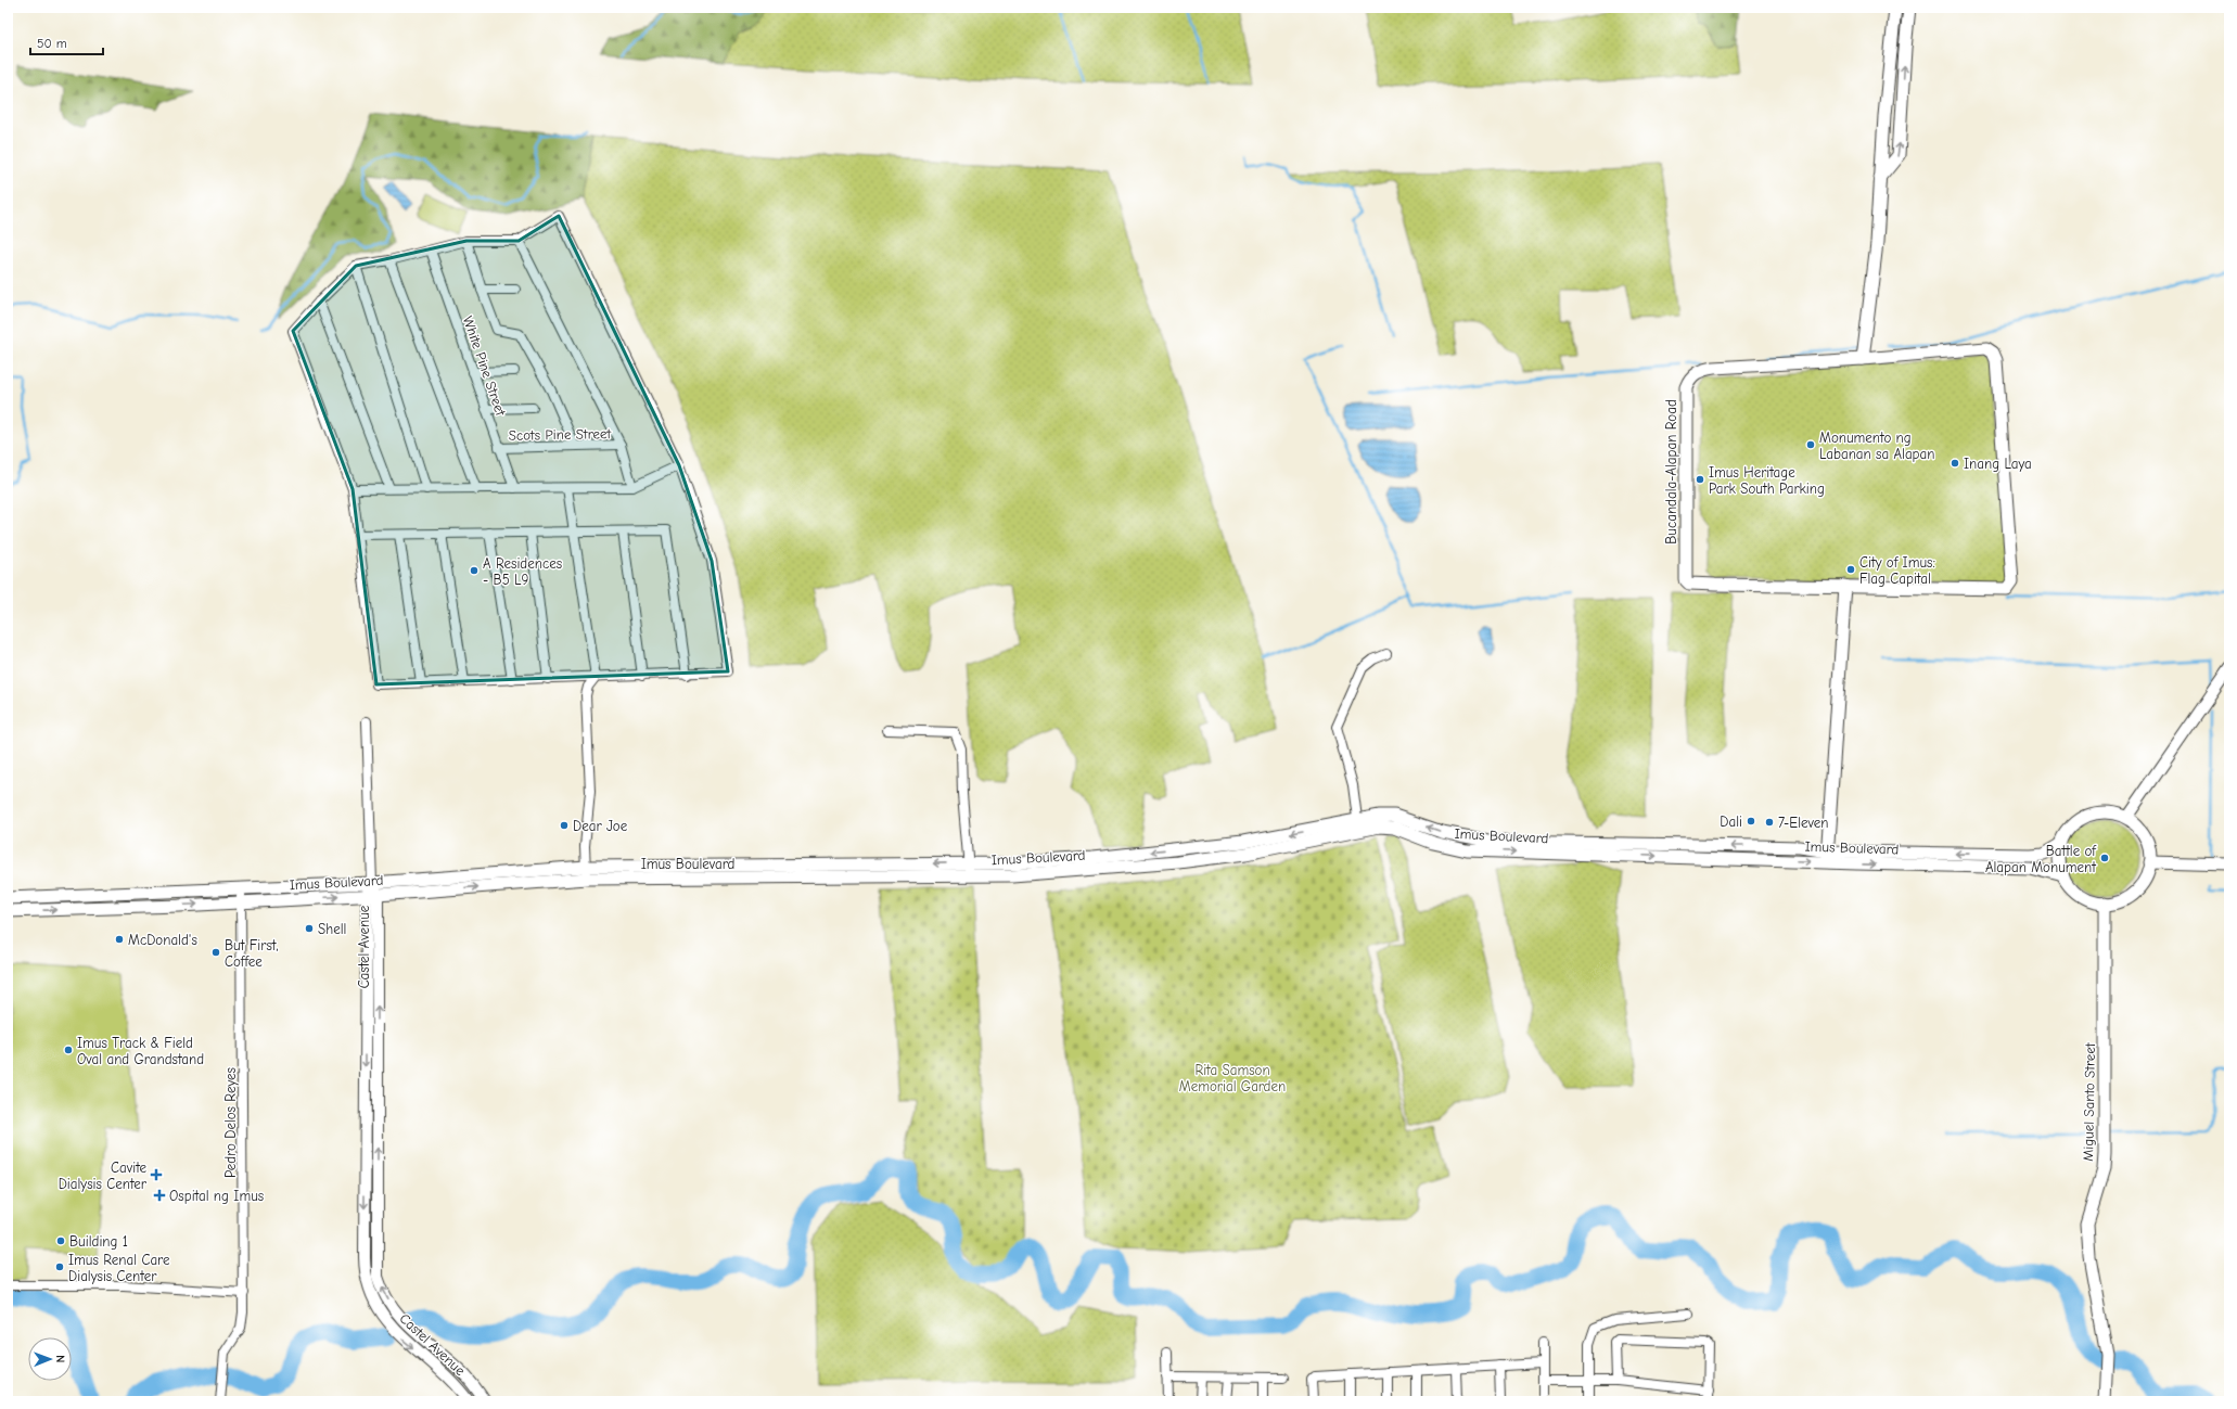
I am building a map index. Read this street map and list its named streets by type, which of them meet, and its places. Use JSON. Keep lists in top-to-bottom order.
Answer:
{
  "streets": {
    "main road": ["Bucandala-Alapan Road", "Imus Boulevard", "Miguel Santo Street"],
    "street": [
      "White Pine Street",
      "Scots Pine Street",
      "Castel Avenue",
      "Pedro Delos Reyes"
    ]
  },
  "crossings": [
    ["White Pine Street", "Scots Pine Street"],
    ["Imus Boulevard", "Castel Avenue"],
    ["Imus Boulevard", "Miguel Santo Street"],
    ["Imus Boulevard", "Pedro Delos Reyes"]
  ],
  "parks": ["Rita Samson Memorial Garden"],
  "places": {
    "other": [
      "Monumento ng Labanan sa Alapan",
      "Inang Laya",
      "Imus Heritage Park South Parking",
      "City of Imus: Flag Capital",
      "A Residences - B5 L9",
      "Dali",
      "7-Eleven",
      "Dear Joe",
      "Battle of Alapan Monument",
      "Shell",
      "McDonald's",
      "But First, Coffee",
      "Imus Track & Field Oval and Grandstand",
      "Building 1",
      "Imus Renal Care Dialysis Center"
    ],
    "health": ["Cavite Dialysis Center", "Ospital ng Imus"]
  },
  "scale_bar": "50 m",
  "north": "right"
}
